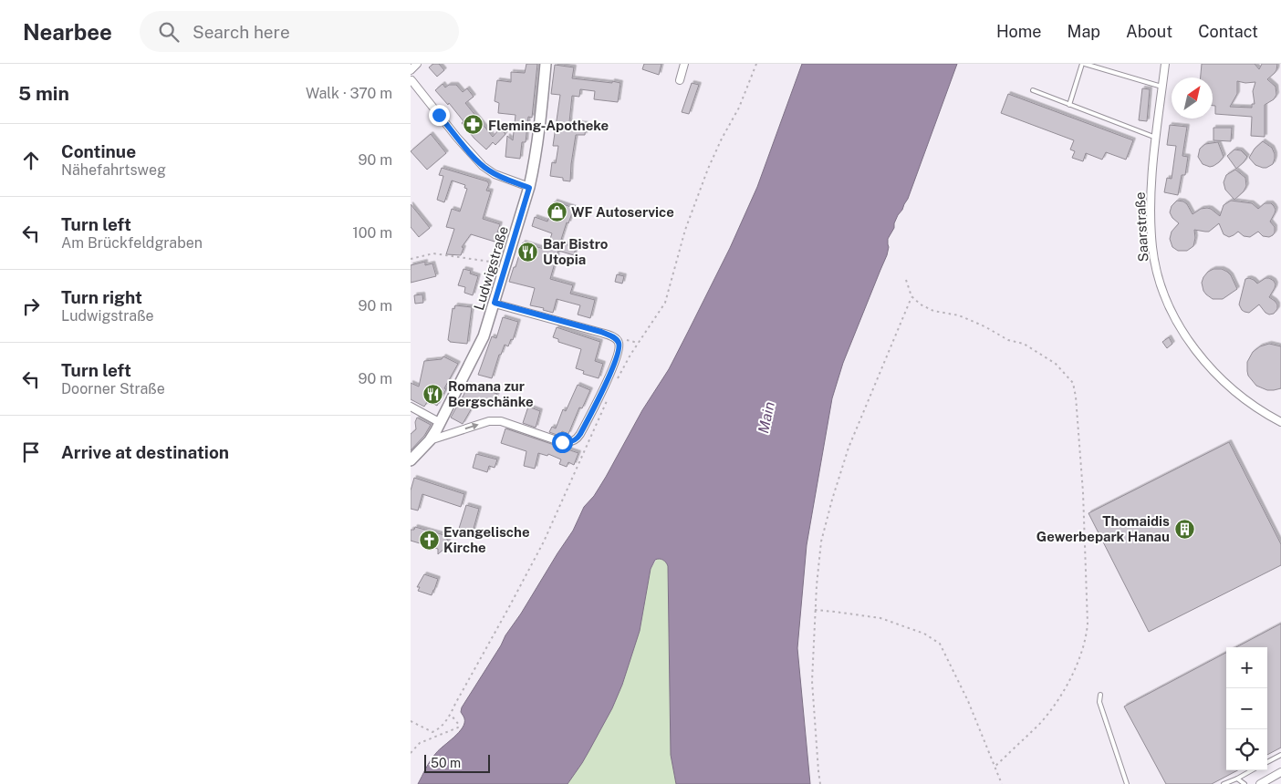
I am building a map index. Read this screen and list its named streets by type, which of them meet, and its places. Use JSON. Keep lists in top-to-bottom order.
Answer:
{
  "streets": {
    "main road": ["Ludwigstraße"],
    "street": ["Saarstraße"]
  },
  "water": ["Main"],
  "places": {
    "pharmacy": ["Fleming-Apotheke"],
    "shop": ["WF Autoservice"],
    "restaurant": ["Bar Bistro Utopia", "Romana zur Bergschänke"],
    "building": ["Thomaidis Gewerbepark Hanau"],
    "church": ["Evangelische Kirche"]
  },
  "scale_bar": "50 m",
  "north": "top right",
  "page": {
    "header": "Nearbee",
    "search": "Search here",
    "nav": [
      "Home",
      "Map",
      "About",
      "Contact"
    ],
    "heading": ["5 min", "Walk · 370 m"],
    "list": [
      ["Continue", "Nähefahrtsweg", "90 m"],
      ["Turn left", "Am Brückfeldgraben", "100 m"],
      ["Turn right", "Ludwigstraße", "90 m"],
      ["Turn left", "Doorner Straße", "90 m"],
      "Arrive at destination"
    ],
    "map_buttons": ["+", "−"],
    "scale": "50 m"
  }
}
